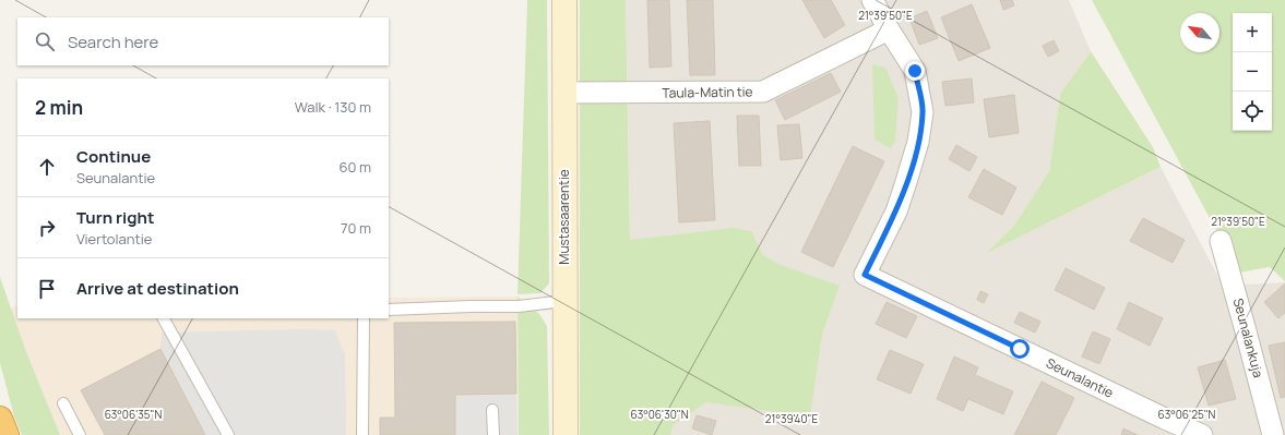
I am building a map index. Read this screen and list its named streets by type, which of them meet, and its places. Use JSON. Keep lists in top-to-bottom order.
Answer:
{
  "streets": {
    "main road": ["Mustasaarentie"],
    "street": ["Taula-Matin tie", "Seunalankuja", "Seunalantie"]
  },
  "crossings": [
    ["Taula-Matin tie", "Mustasaarentie"],
    ["Taula-Matin tie", "Seunalantie"]
  ],
  "north": "top left",
  "page": {
    "map_buttons": ["+", "−"],
    "search": "Search here",
    "heading": ["2 min", "Walk · 130 m"],
    "list": [
      ["Continue", "Seunalantie", "60 m"],
      ["Turn right", "Viertolantie", "70 m"],
      "Arrive at destination"
    ]
  },
  "coordinates": [
    "21°39'50\"E",
    "63°06'35\"N",
    "63°06'30\"N",
    "63°06'25\"N",
    "21°39'40\"E"
  ]
}
